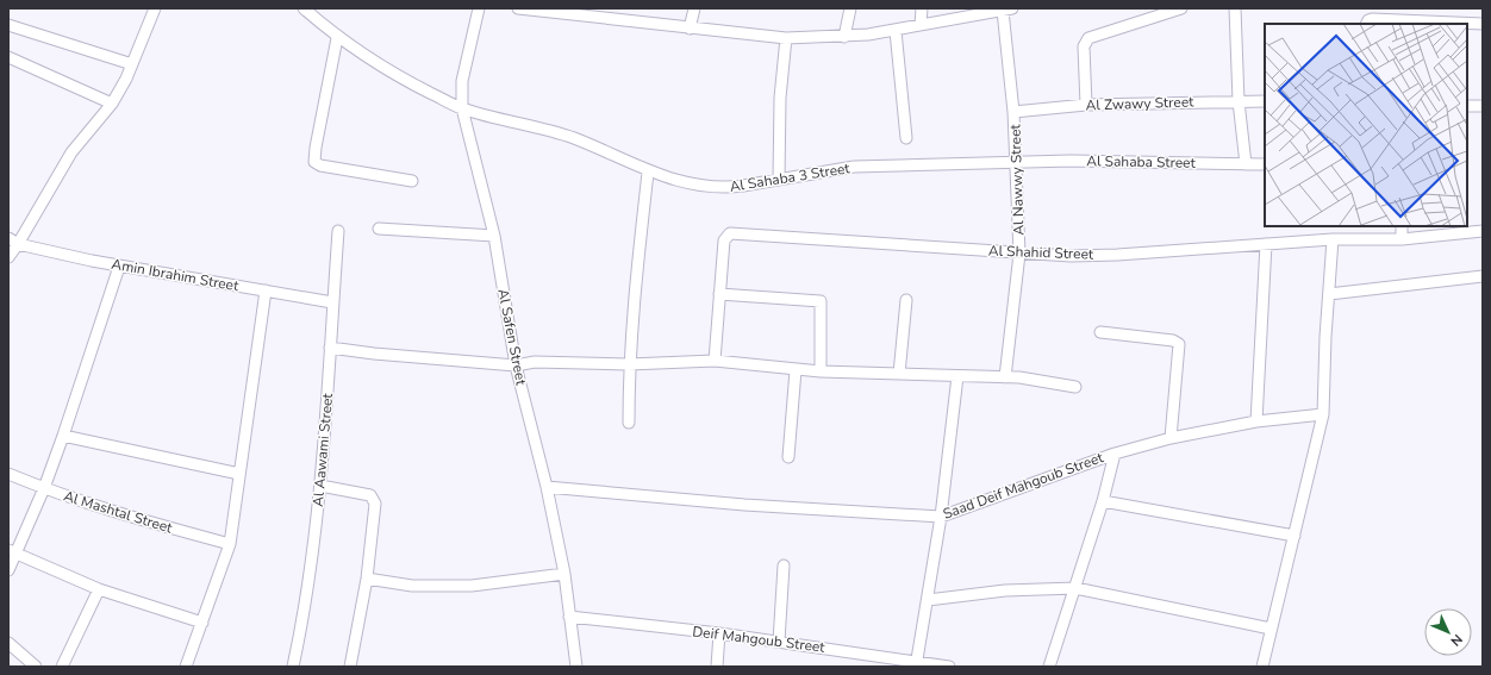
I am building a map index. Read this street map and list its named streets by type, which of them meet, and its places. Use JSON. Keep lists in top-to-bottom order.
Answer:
{
  "streets": {
    "street": [
      "Al Zwawy Street",
      "Al Sahaba Street",
      "Al Sahaba 3 Street",
      "Al Nawwy Street",
      "Al Shahid Street",
      "Amin Ibrahim Street",
      "Al Safen Street",
      "Al Aawami Street",
      "Saad Deif Mahgoub Street",
      "Al Mashtal Street",
      "Deif Mahgoub Street"
    ]
  },
  "crossings": [
    ["Al Zwawy Street", "Al Nawwy Street"],
    ["Al Sahaba Street", "Al Sahaba 3 Street"],
    ["Al Sahaba Street", "Al Nawwy Street"],
    ["Al Sahaba 3 Street", "Al Nawwy Street"],
    ["Al Sahaba 3 Street", "Al Safen Street"],
    ["Al Nawwy Street", "Al Shahid Street"],
    ["Amin Ibrahim Street", "Al Aawami Street"],
    ["Al Safen Street", "Saad Deif Mahgoub Street"],
    ["Al Safen Street", "Deif Mahgoub Street"]
  ],
  "north": "bottom right"
}
